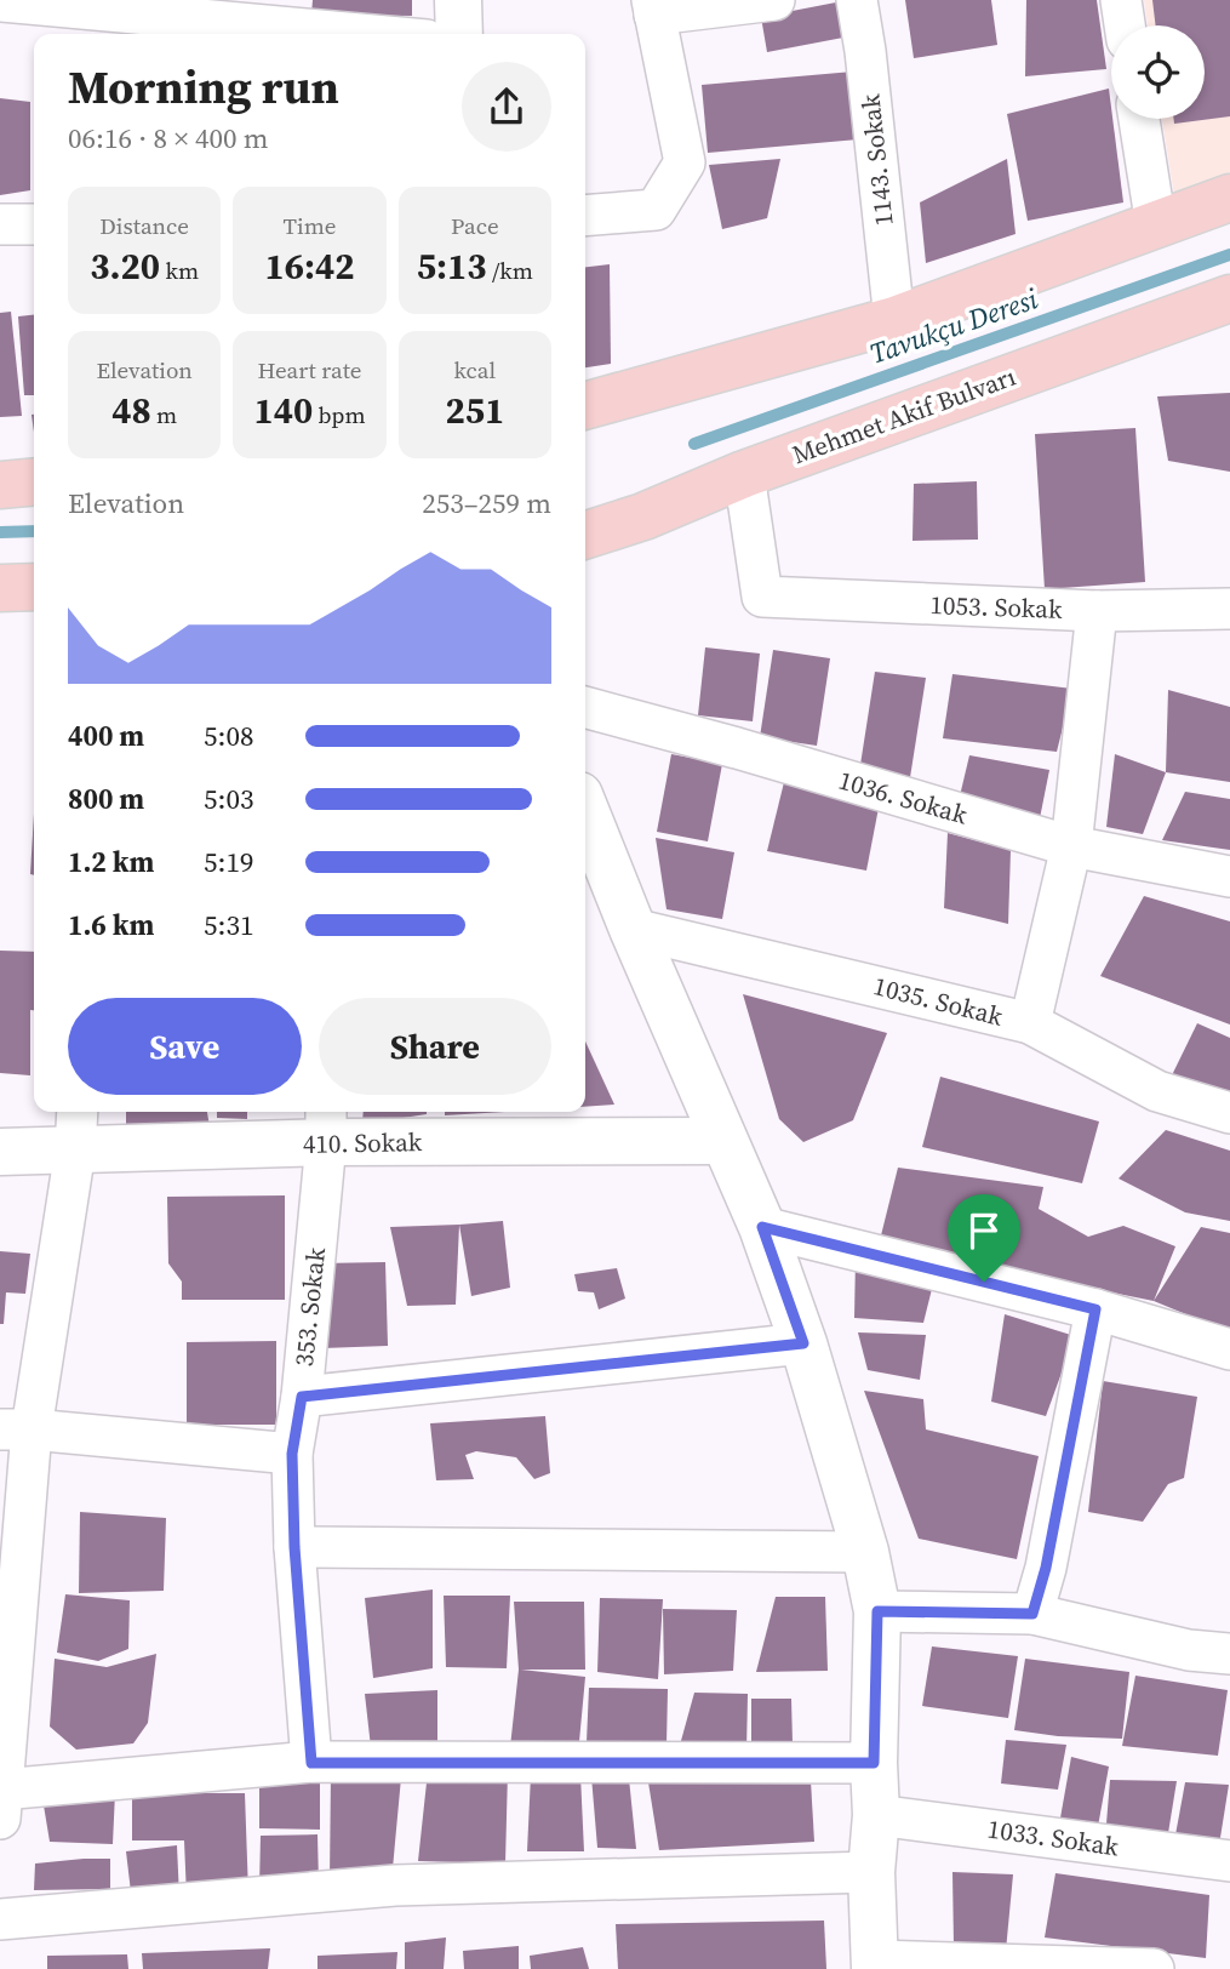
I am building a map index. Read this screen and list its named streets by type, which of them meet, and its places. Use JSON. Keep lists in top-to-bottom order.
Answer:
{
  "streets": {
    "main road": ["Mehmet Akif Bulvarı", "410. Sokak"],
    "street": [
      "1143. Sokak",
      "1053. Sokak",
      "1036. Sokak",
      "1035. Sokak",
      "353. Sokak",
      "1033. Sokak"
    ]
  },
  "crossings": [
    ["Mehmet Akif Bulvarı", "1053. Sokak"],
    ["410. Sokak", "353. Sokak"]
  ],
  "water": ["Tavukçu Deresi"],
  "page": {
    "heading": ["Morning run", "06:16 · 8 × 400 m"],
    "stats": [
      ["Distance", "3.20 km"],
      ["Time", "16:42"],
      ["Pace", "5:13 /km"],
      ["Elevation", "48 m"],
      ["Heart rate", "140 bpm"],
      ["kcal", "251"]
    ],
    "chart": ["Elevation", "253–259 m"],
    "list": [
      {
        "name": "400 m",
        "note": "5:08"
      },
      {
        "name": "800 m",
        "note": "5:03"
      },
      {
        "name": "1.2 km",
        "note": "5:19"
      },
      {
        "name": "1.6 km",
        "note": "5:31"
      }
    ],
    "buttons": ["Save", "Share"]
  }
}
